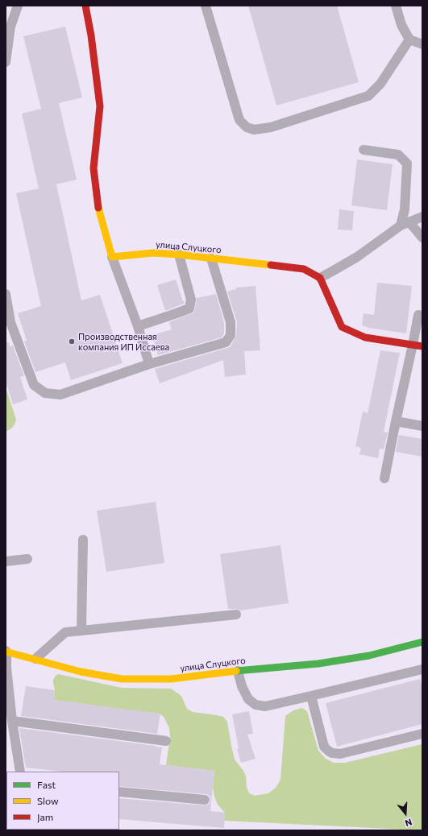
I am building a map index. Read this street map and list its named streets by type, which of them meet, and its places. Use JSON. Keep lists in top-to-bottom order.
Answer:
{
  "streets": {
    "street": ["улица Слуцкого"]
  },
  "places": ["Производственная компания ИП Иссаева"],
  "legend": ["Fast", "Slow", "Jam"],
  "north": "bottom"
}
